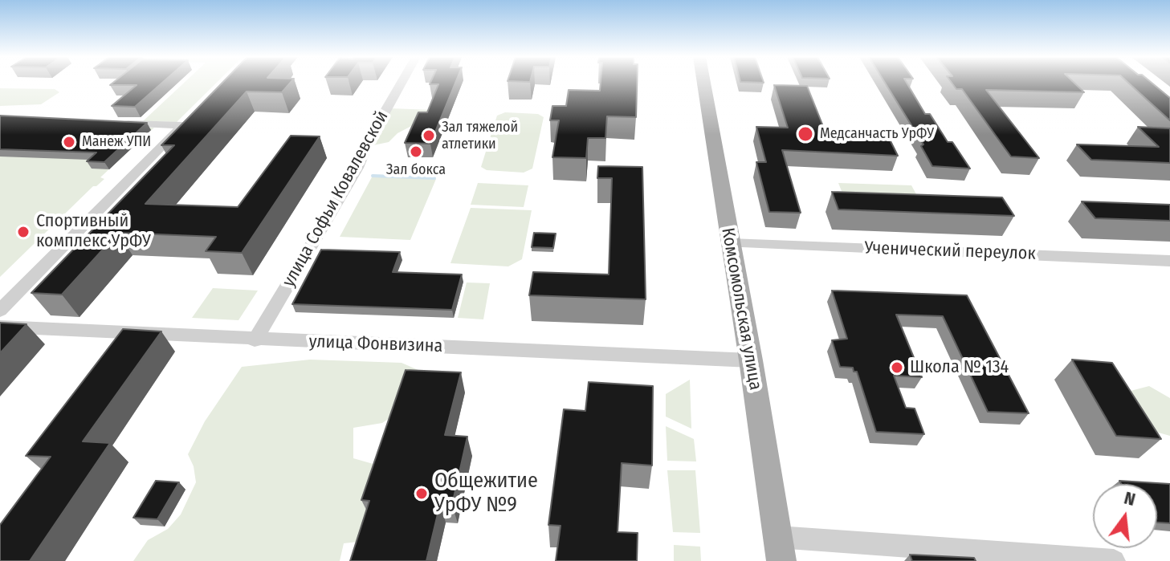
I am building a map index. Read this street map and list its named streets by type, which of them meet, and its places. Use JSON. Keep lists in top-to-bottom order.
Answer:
{
  "streets": {
    "main road": ["Комсомольская улица"],
    "street": ["улица Софьи Ковалевской", "Ученический переулок", "улица Фонвизина"]
  },
  "crossings": [
    ["улица Софьи Ковалевской", "улица Фонвизина"],
    ["Ученический переулок", "Комсомольская улица"],
    ["Комсомольская улица", "улица Фонвизина"]
  ],
  "places": [
    "Медсанчасть УрФУ",
    "Зал тяжелой атлетики",
    "Манеж УПИ",
    "Зал бокса",
    "Спортивный комплекс УрФУ",
    "Школа № 134",
    "Общежитие УрФУ №9"
  ],
  "north": "top"
}
